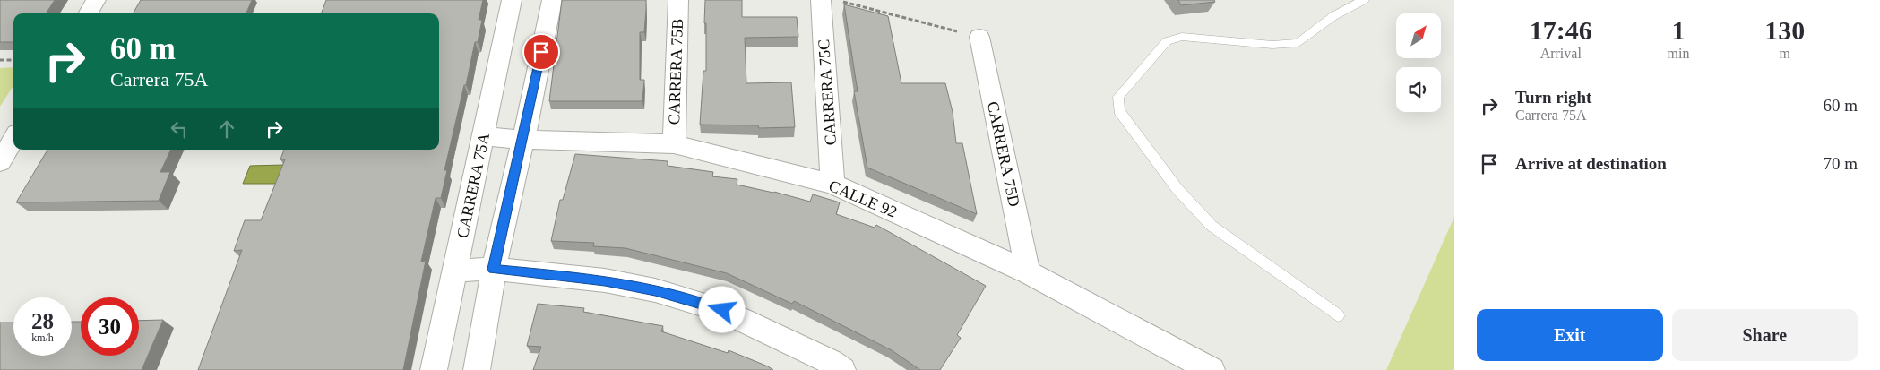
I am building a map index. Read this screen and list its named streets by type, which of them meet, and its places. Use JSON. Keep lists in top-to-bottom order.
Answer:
{
  "streets": {
    "street": [
      "CARRERA 75B",
      "CARRERA 75C",
      "CARRERA 75D",
      "CARRERA 75A",
      "CALLE 92"
    ]
  },
  "crossings": [
    ["CARRERA 75B", "CALLE 92"],
    ["CARRERA 75C", "CALLE 92"],
    ["CARRERA 75D", "CALLE 92"],
    ["CARRERA 75A", "CALLE 92"]
  ],
  "north": "top right",
  "page": {
    "eta": [
      "17:46",
      "Arrival",
      "1",
      "min",
      "130",
      "m"
    ],
    "turn": ["60 m", "Carrera 75A"],
    "list": [
      {
        "name": "Turn right",
        "note": "Carrera 75A",
        "value": "60 m"
      },
      {
        "name": "Arrive at destination",
        "value": "70 m"
      }
    ],
    "speed": "28 km/h",
    "limit": "30",
    "buttons": ["Exit", "Share"]
  }
}
